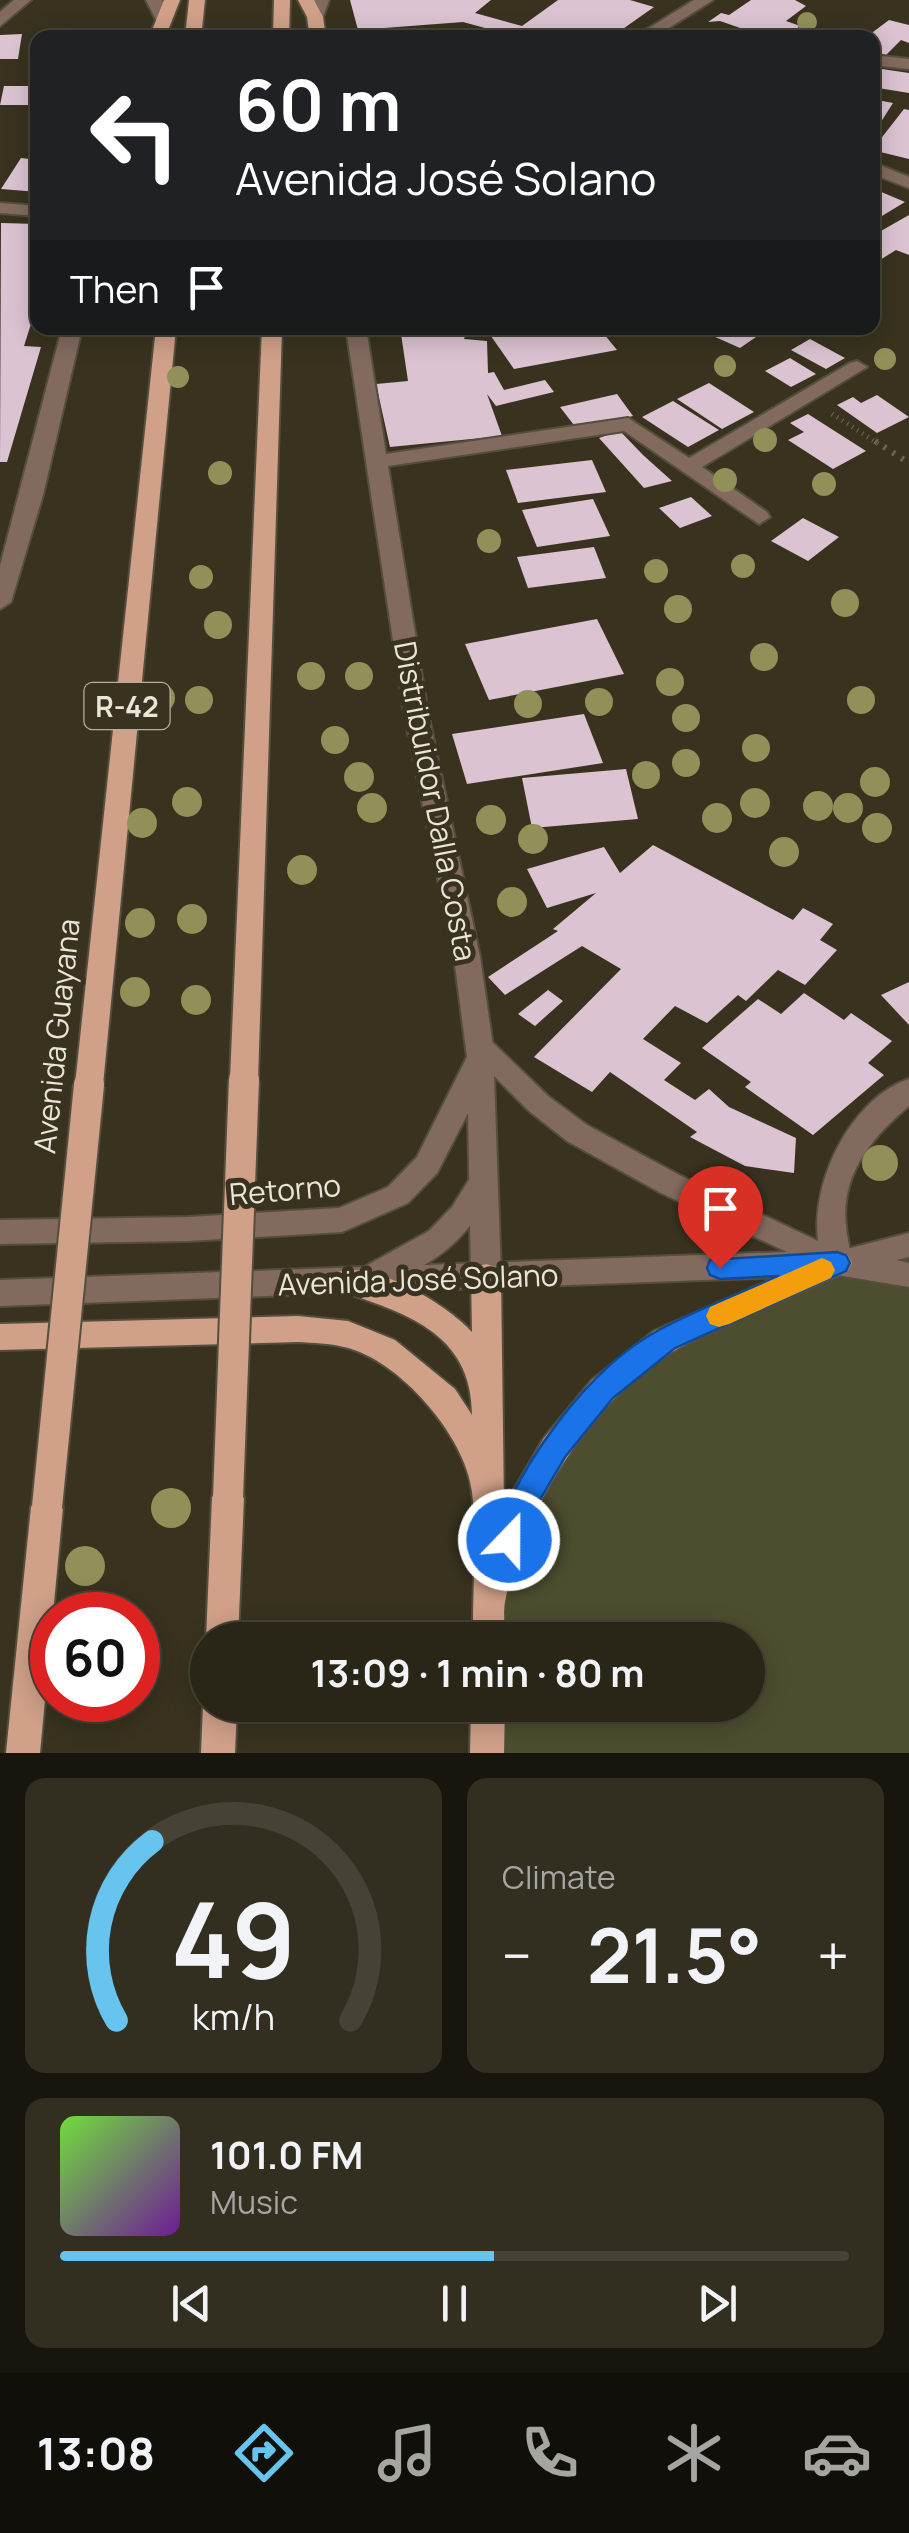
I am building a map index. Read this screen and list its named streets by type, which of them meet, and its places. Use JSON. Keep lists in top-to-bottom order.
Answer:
{
  "streets": {
    "main road": ["R-42", "Avenida Guayana"],
    "street": ["Distribuidor Dalla Costa", "Retorno", "Avenida José Solano"]
  },
  "crossings": [
    ["Distribuidor Dalla Costa", "Retorno"],
    ["Distribuidor Dalla Costa", "Avenida José Solano"]
  ],
  "page": {
    "turn": ["60 m", "Avenida José Solano"],
    "then": "Then",
    "limit": "60",
    "trip": "13:09 · 1 min · 80 m",
    "tile": "Climate",
    "heat": ["−", "21.5°", "+"],
    "song": ["101.0 FM", "Music"],
    "tabs": "13:08",
    "gauge": ["49", "km/h"]
  }
}
